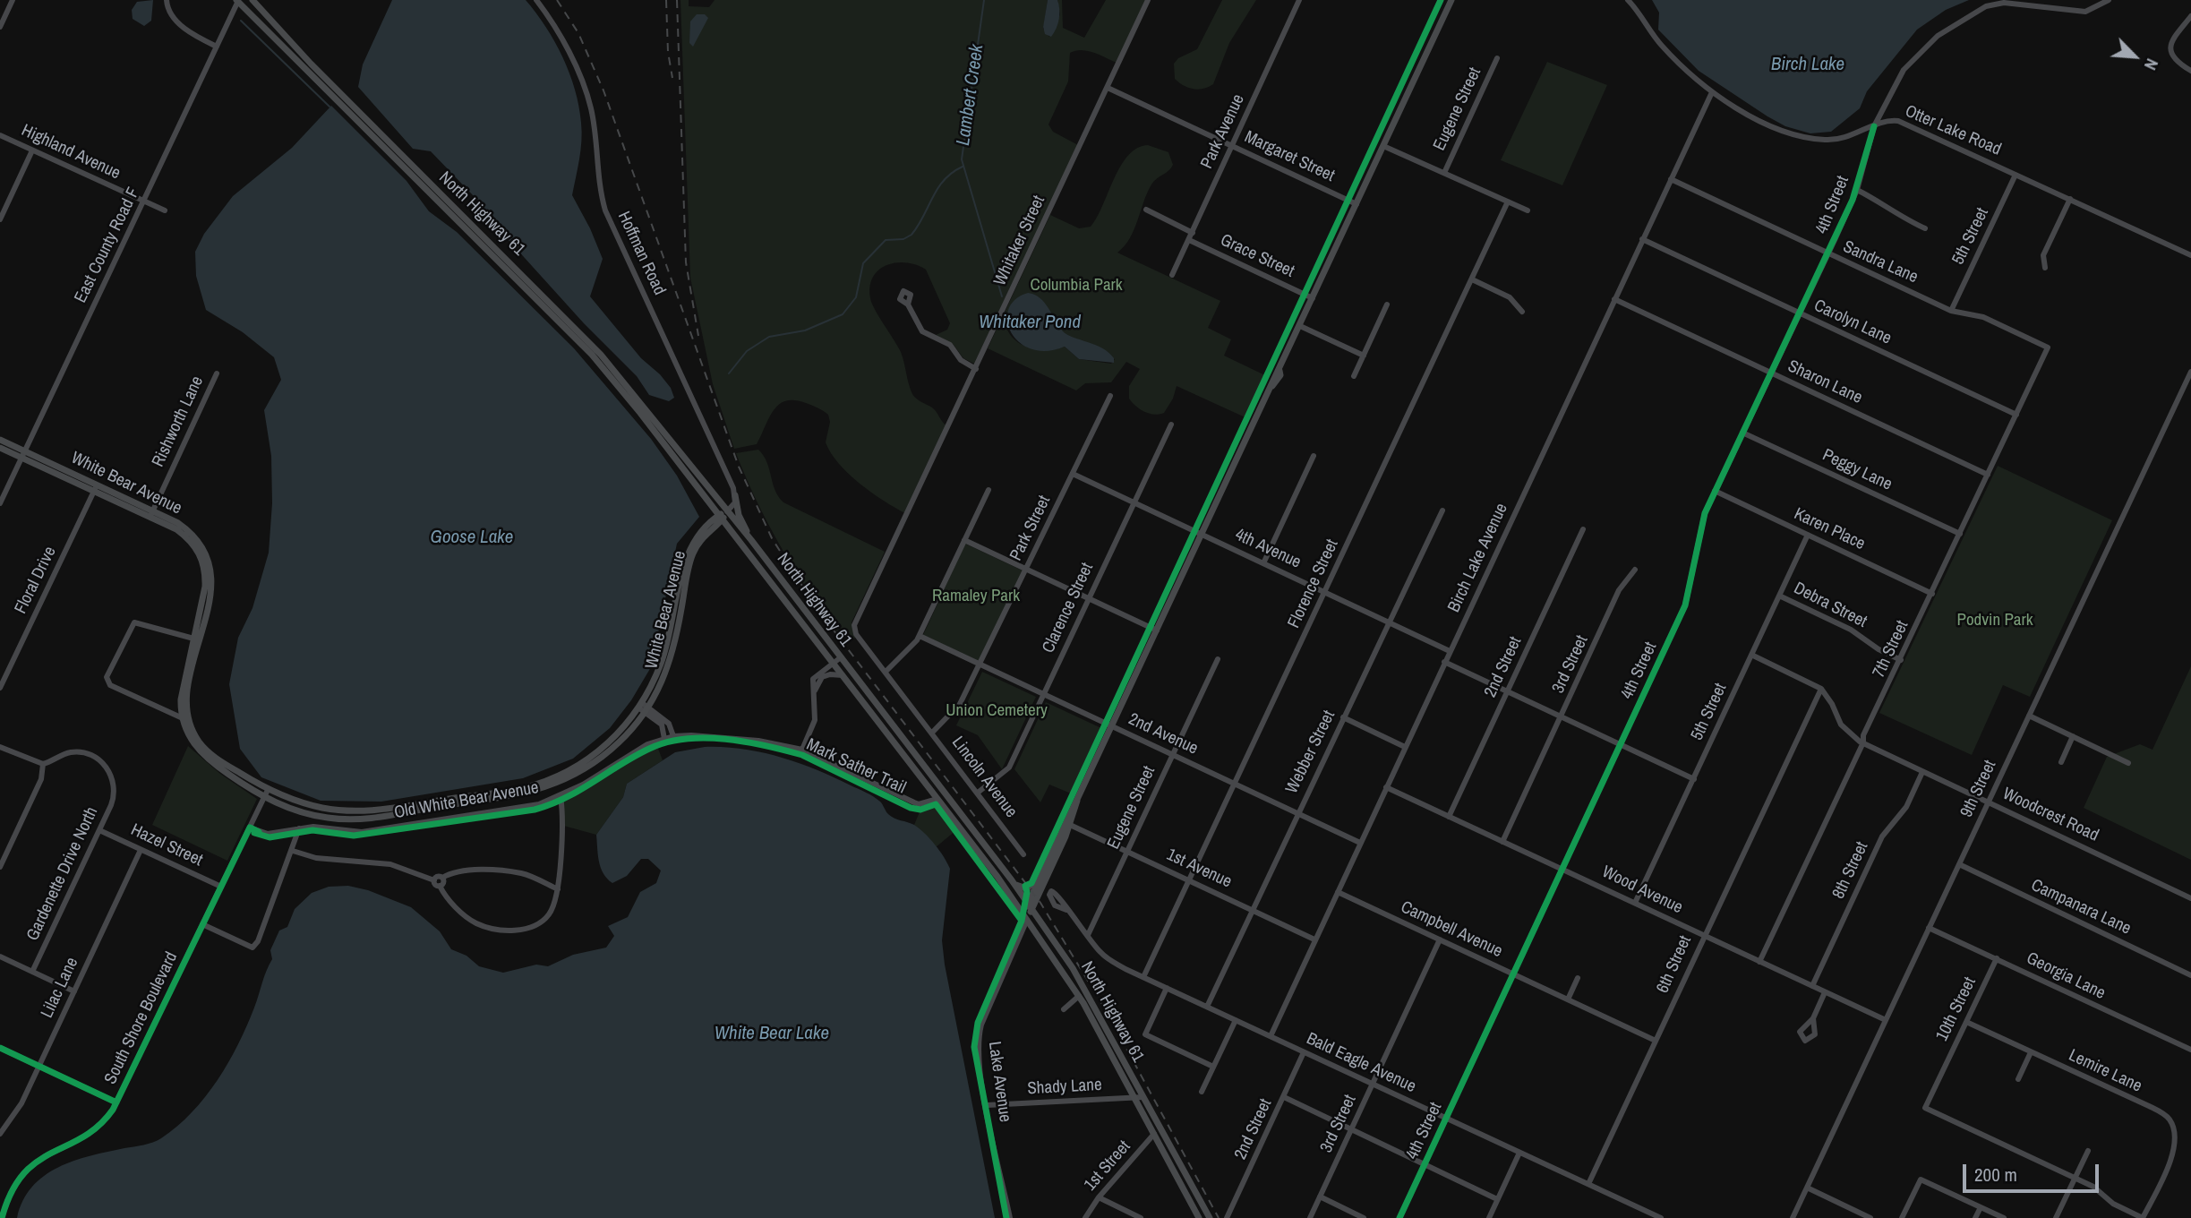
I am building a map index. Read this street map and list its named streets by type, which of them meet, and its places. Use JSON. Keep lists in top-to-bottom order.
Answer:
{
  "streets": {
    "main road": ["North Highway 61", "White Bear Avenue"],
    "street": [
      "Eugene Street",
      "Otter Lake Road",
      "Park Avenue",
      "Highland Avenue",
      "Margaret Street",
      "4th Street",
      "5th Street",
      "Whitaker Street",
      "East County Road F",
      "Hoffman Road",
      "Grace Street",
      "Sandra Lane",
      "Carolyn Lane",
      "Sharon Lane",
      "Rishworth Lane",
      "Peggy Lane",
      "Park Street",
      "Karen Place",
      "4th Avenue",
      "Birch Lake Avenue",
      "Floral Drive",
      "Florence Street",
      "Debra Street",
      "Clarence Street",
      "7th Street",
      "3rd Street",
      "2nd Street",
      "2nd Avenue",
      "Webber Street",
      "Lincoln Avenue",
      "9th Street",
      "Old White Bear Avenue",
      "Woodcrest Road",
      "Hazel Street",
      "1st Avenue",
      "8th Street",
      "Gardenette Drive North",
      "Wood Avenue",
      "Campanara Lane",
      "Campbell Avenue",
      "6th Street",
      "Georgia Lane",
      "Lilac Lane",
      "10th Street",
      "South Shore Boulevard",
      "Bald Eagle Avenue",
      "Lemire Lane",
      "Lake Avenue",
      "Shady Lane",
      "1st Street"
    ],
    "cycle path": ["Mark Sather Trail"]
  },
  "crossings": [
    ["Eugene Street", "2nd Avenue"],
    ["Eugene Street", "1st Avenue"],
    ["Eugene Street", "Bald Eagle Avenue"],
    ["Otter Lake Road", "4th Street"],
    ["Otter Lake Road", "5th Street"],
    ["Otter Lake Road", "Birch Lake Avenue"],
    ["Park Avenue", "Margaret Street"],
    ["Park Avenue", "Grace Street"],
    ["Highland Avenue", "East County Road F"],
    ["Margaret Street", "Whitaker Street"],
    ["4th Street", "Sandra Lane"],
    ["4th Street", "Carolyn Lane"],
    ["4th Street", "Sharon Lane"],
    ["4th Street", "Peggy Lane"],
    ["4th Street", "Karen Place"],
    ["4th Street", "Wood Avenue"],
    ["4th Street", "Campbell Avenue"],
    ["4th Street", "Bald Eagle Avenue"],
    ["North Highway 61", "East County Road F"],
    ["North Highway 61", "White Bear Avenue"],
    ["North Highway 61", "Old White Bear Avenue"],
    ["North Highway 61", "Lake Avenue"],
    ["North Highway 61", "Shady Lane"],
    ["North Highway 61", "1st Street"],
    ["5th Street", "Sandra Lane"],
    ["5th Street", "Karen Place"],
    ["5th Street", "Debra Street"],
    ["5th Street", "Wood Avenue"],
    ["Whitaker Street", "Lincoln Avenue"],
    ["East County Road F", "White Bear Avenue"],
    ["Sandra Lane", "Birch Lake Avenue"],
    ["Sandra Lane", "7th Street"],
    ["Carolyn Lane", "Birch Lake Avenue"],
    ["Carolyn Lane", "7th Street"],
    ["Sharon Lane", "Birch Lake Avenue"],
    ["Sharon Lane", "7th Street"],
    ["Rishworth Lane", "White Bear Avenue"],
    ["Peggy Lane", "7th Street"],
    ["White Bear Avenue", "Floral Drive"],
    ["White Bear Avenue", "South Shore Boulevard"],
    ["Park Street", "4th Avenue"],
    ["Park Street", "2nd Avenue"],
    ["Park Street", "Lincoln Avenue"],
    ["Karen Place", "7th Street"],
    ["4th Avenue", "Birch Lake Avenue"],
    ["4th Avenue", "Florence Street"],
    ["4th Avenue", "Clarence Street"],
    ["4th Avenue", "Webber Street"],
    ["Birch Lake Avenue", "2nd Avenue"],
    ["Birch Lake Avenue", "1st Avenue"],
    ["Birch Lake Avenue", "Wood Avenue"],
    ["Birch Lake Avenue", "Campbell Avenue"],
    ["Birch Lake Avenue", "Bald Eagle Avenue"],
    ["Florence Street", "2nd Avenue"],
    ["Florence Street", "1st Avenue"],
    ["Florence Street", "Bald Eagle Avenue"],
    ["Debra Street", "7th Street"],
    ["Clarence Street", "2nd Avenue"],
    ["Clarence Street", "Lincoln Avenue"],
    ["7th Street", "Woodcrest Road"],
    ["7th Street", "Wood Avenue"],
    ["3rd Street", "Wood Avenue"],
    ["3rd Street", "Campbell Avenue"],
    ["3rd Street", "Bald Eagle Avenue"],
    ["2nd Street", "Wood Avenue"],
    ["2nd Street", "Bald Eagle Avenue"],
    ["2nd Avenue", "Webber Street"],
    ["Webber Street", "1st Avenue"],
    ["Webber Street", "Bald Eagle Avenue"],
    ["9th Street", "Woodcrest Road"],
    ["9th Street", "Wood Avenue"],
    ["9th Street", "Campanara Lane"],
    ["9th Street", "Georgia Lane"],
    ["Old White Bear Avenue", "South Shore Boulevard"],
    ["Woodcrest Road", "8th Street"],
    ["Woodcrest Road", "6th Street"],
    ["Hazel Street", "Gardenette Drive North"],
    ["Hazel Street", "Lilac Lane"],
    ["Hazel Street", "South Shore Boulevard"],
    ["8th Street", "Wood Avenue"],
    ["Wood Avenue", "6th Street"],
    ["Campbell Avenue", "6th Street"],
    ["6th Street", "Bald Eagle Avenue"],
    ["Georgia Lane", "10th Street"],
    ["10th Street", "Lemire Lane"],
    ["Lake Avenue", "Shady Lane"]
  ],
  "water": [
    "Birch Lake",
    "Lambert Creek",
    "Whitaker Pond",
    "Goose Lake",
    "White Bear Lake"
  ],
  "parks": [
    "Columbia Park",
    "Ramaley Park",
    "Podvin Park",
    "Union Cemetery"
  ],
  "scale_bar": "200 m",
  "north": "bottom right"
}
